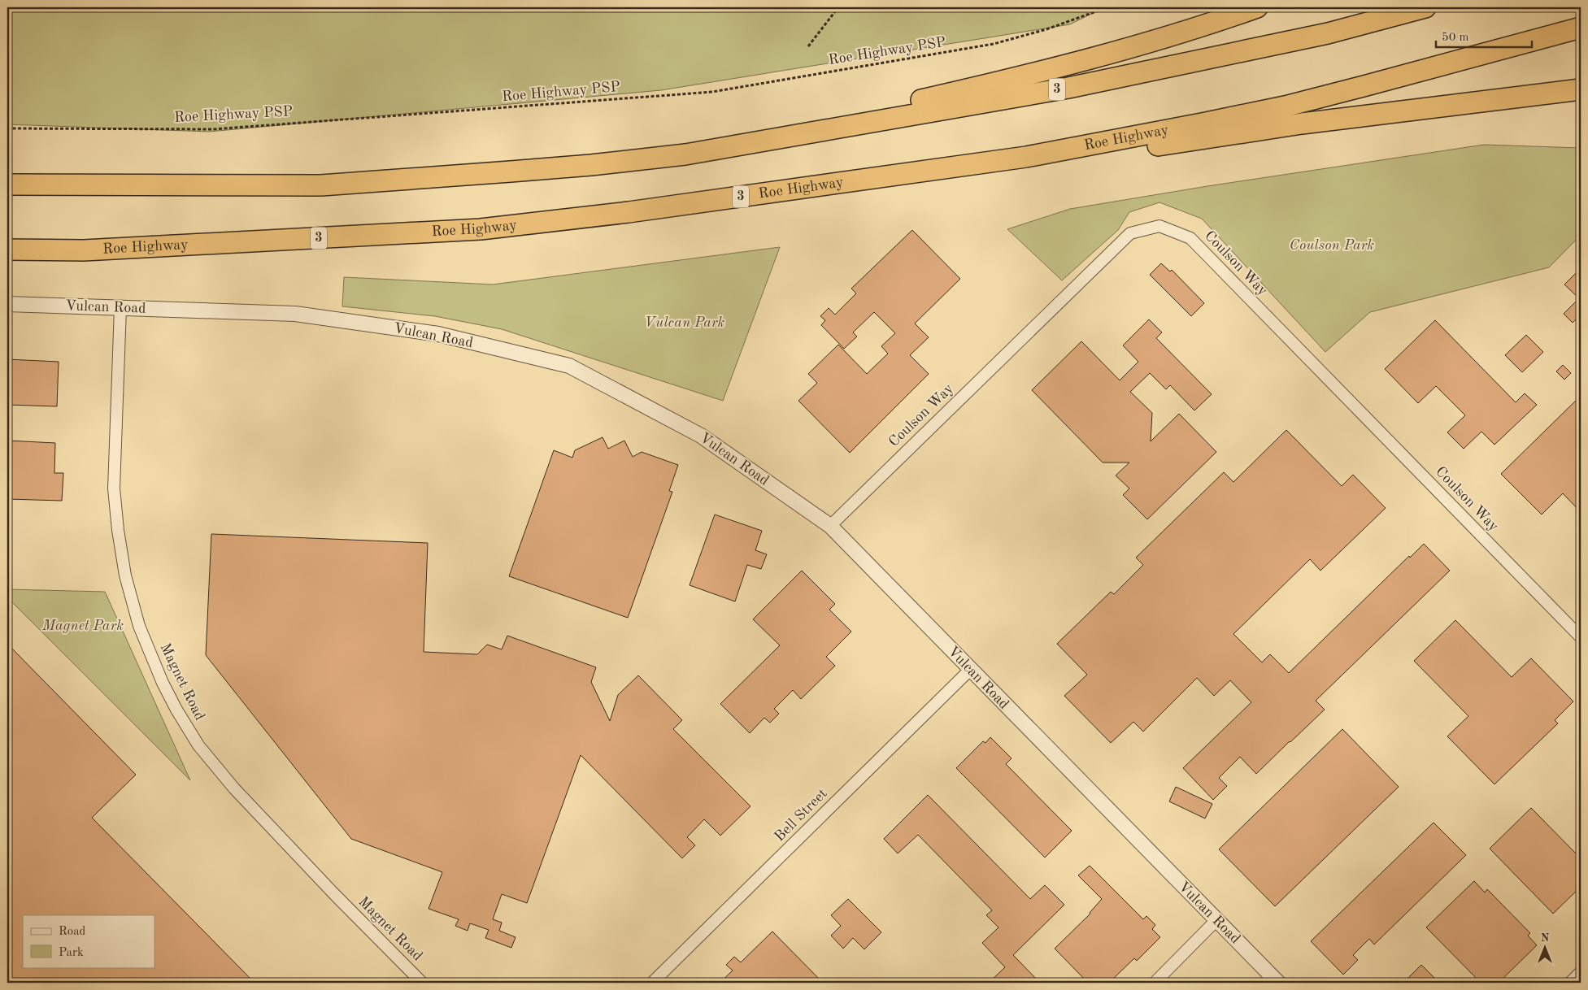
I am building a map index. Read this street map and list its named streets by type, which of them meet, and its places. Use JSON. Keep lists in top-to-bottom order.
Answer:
{
  "streets": {
    "highway": ["3", "Roe Highway"],
    "street": [
      "Coulson Way",
      "Vulcan Road",
      "Magnet Road",
      "Bell Street"
    ],
    "path": ["Roe Highway PSP"]
  },
  "crossings": [
    ["Coulson Way", "Vulcan Road"],
    ["Vulcan Road", "Magnet Road"],
    ["Vulcan Road", "Bell Street"]
  ],
  "parks": ["Coulson Park", "Vulcan Park", "Magnet Park"],
  "legend": ["Road", "Park"],
  "scale_bar": "50 m",
  "north": "top"
}
